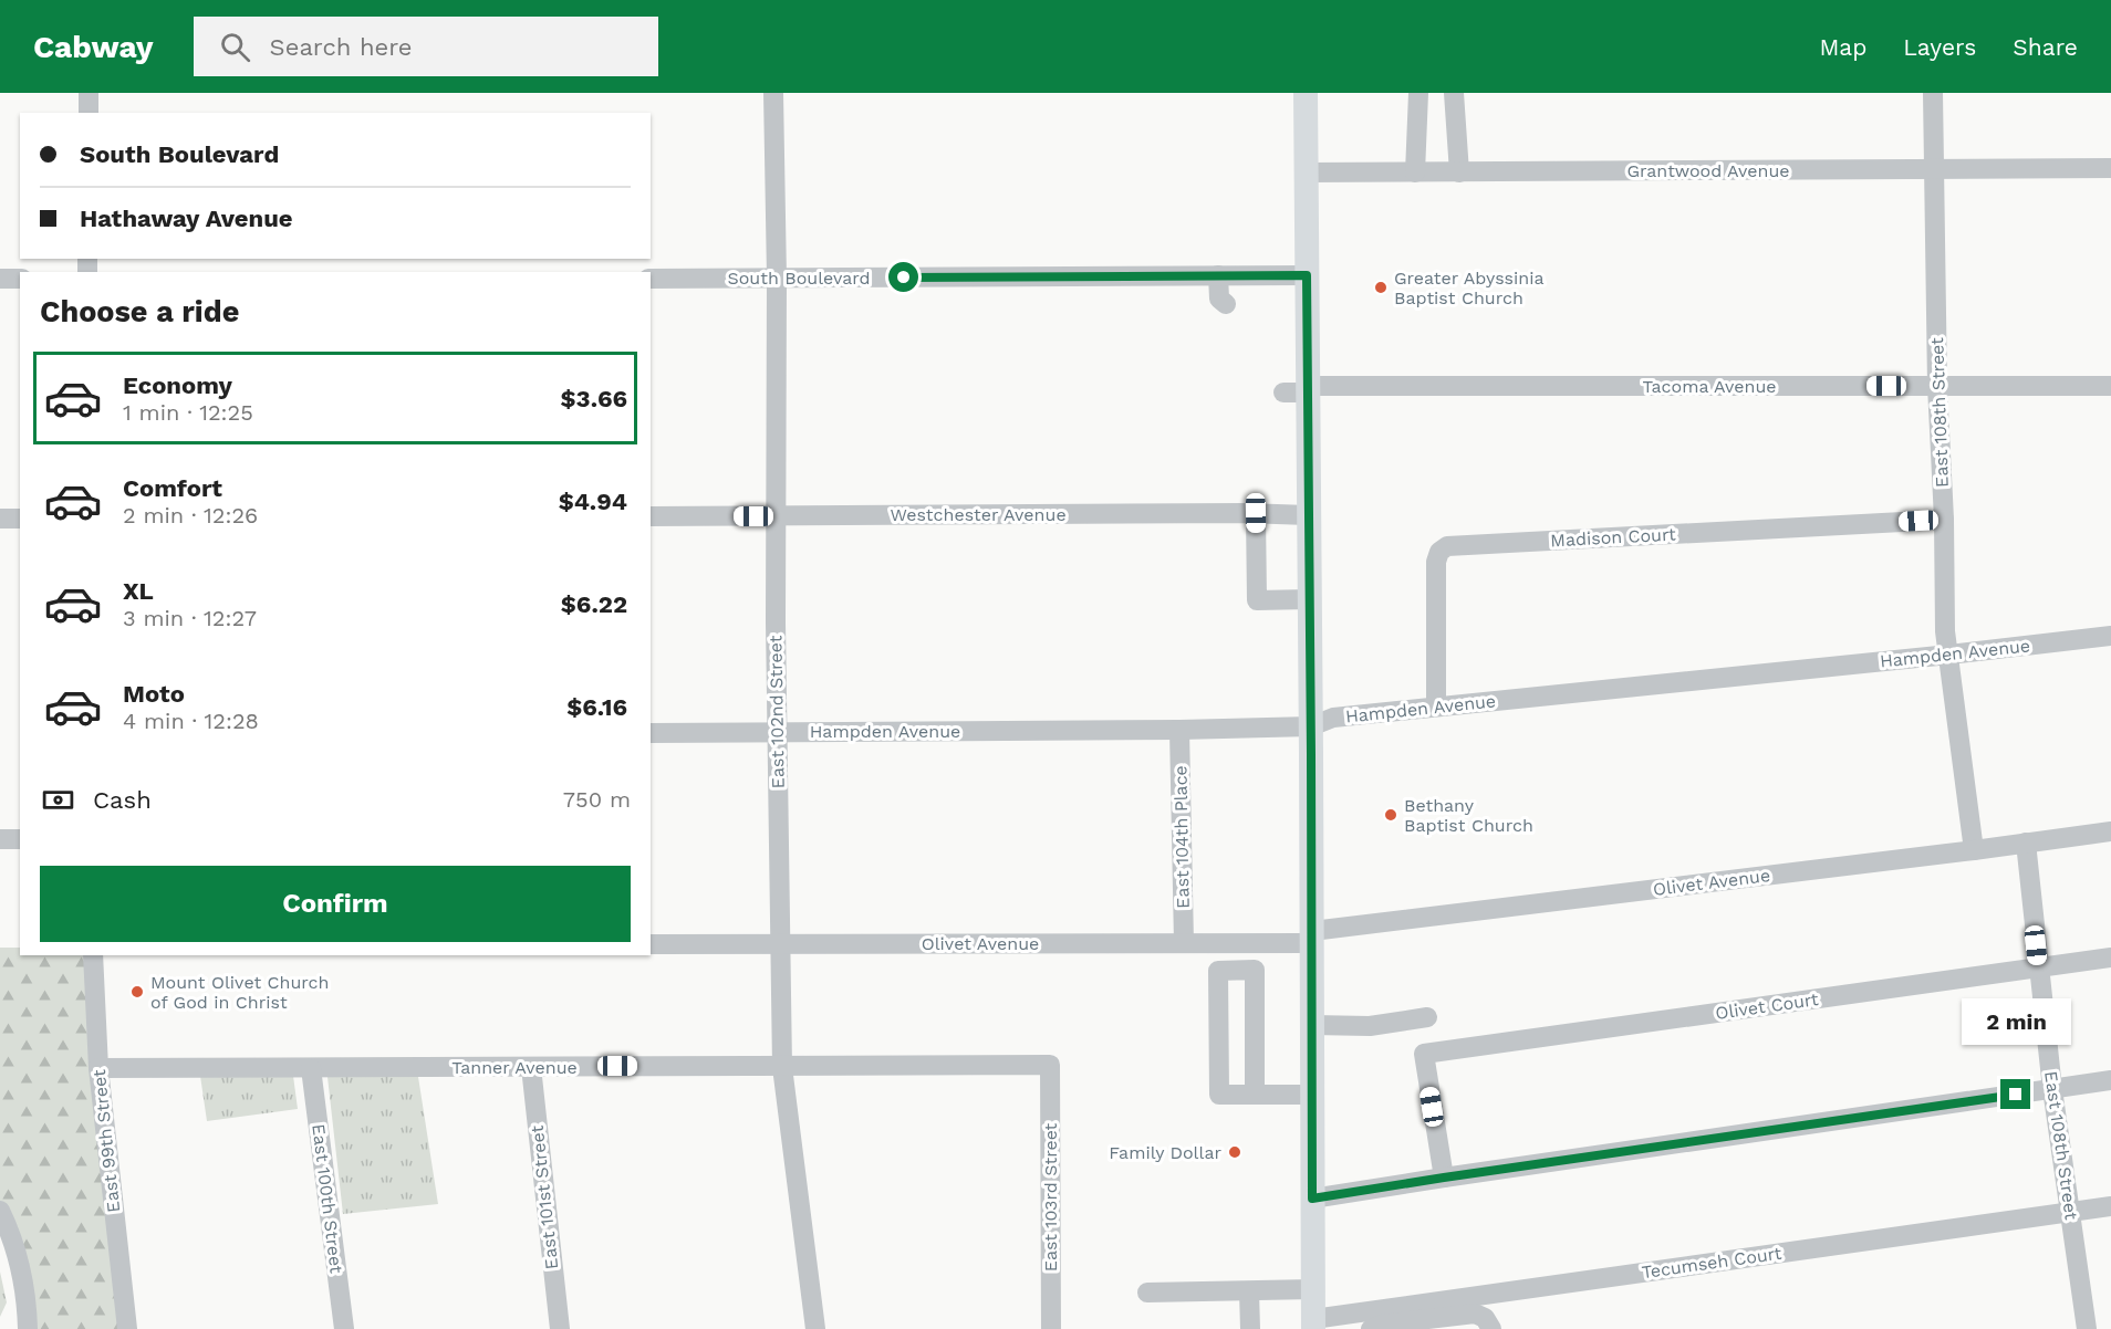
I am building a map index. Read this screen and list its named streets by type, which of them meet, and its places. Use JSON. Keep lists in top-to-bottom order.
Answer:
{
  "streets": {
    "street": [
      "Grantwood Avenue",
      "South Boulevard",
      "Tacoma Avenue",
      "East 108th Street",
      "Westchester Avenue",
      "Madison Court",
      "Hampden Avenue",
      "East 102nd Street",
      "East 104th Place",
      "Olivet Avenue",
      "Olivet Court",
      "Tanner Avenue",
      "East 99th Street",
      "East 101st Street",
      "East 103rd Street",
      "East 100th Street",
      "Tecumseh Court"
    ]
  },
  "crossings": [
    ["Grantwood Avenue", "East 108th Street"],
    ["South Boulevard", "East 102nd Street"],
    ["Tacoma Avenue", "East 108th Street"],
    ["East 108th Street", "Madison Court"],
    ["East 108th Street", "Hampden Avenue"],
    ["East 108th Street", "Olivet Avenue"],
    ["East 108th Street", "Olivet Court"],
    ["East 108th Street", "Tecumseh Court"],
    ["Westchester Avenue", "East 102nd Street"],
    ["Madison Court", "Hampden Avenue"],
    ["Hampden Avenue", "East 102nd Street"],
    ["Hampden Avenue", "East 104th Place"],
    ["East 102nd Street", "Olivet Avenue"],
    ["East 102nd Street", "Tanner Avenue"],
    ["East 104th Place", "Olivet Avenue"],
    ["Tanner Avenue", "East 99th Street"],
    ["Tanner Avenue", "East 101st Street"],
    ["Tanner Avenue", "East 103rd Street"],
    ["Tanner Avenue", "East 100th Street"]
  ],
  "places": [
    "Greater Abyssinia Baptist Church",
    "Bethany Baptist Church",
    "Mount Olivet Church of God in Christ",
    "Family Dollar"
  ],
  "page": {
    "header": "Cabway",
    "search": "Search here",
    "nav": ["Map", "Layers", "Share"],
    "banner": ["South Boulevard", "Hathaway Avenue"],
    "heading": "Choose a ride",
    "list": [
      {
        "name": "Economy",
        "note": "1 min · 12:25",
        "value": "$3.66"
      },
      {
        "name": "Comfort",
        "note": "2 min · 12:26",
        "value": "$4.94"
      },
      {
        "name": "XL",
        "note": "3 min · 12:27",
        "value": "$6.22"
      },
      {
        "name": "Moto",
        "note": "4 min · 12:28",
        "value": "$6.16"
      }
    ],
    "pay": ["Cash", "750 m"],
    "buttons": "Confirm",
    "bubble": "2 min"
  }
}
